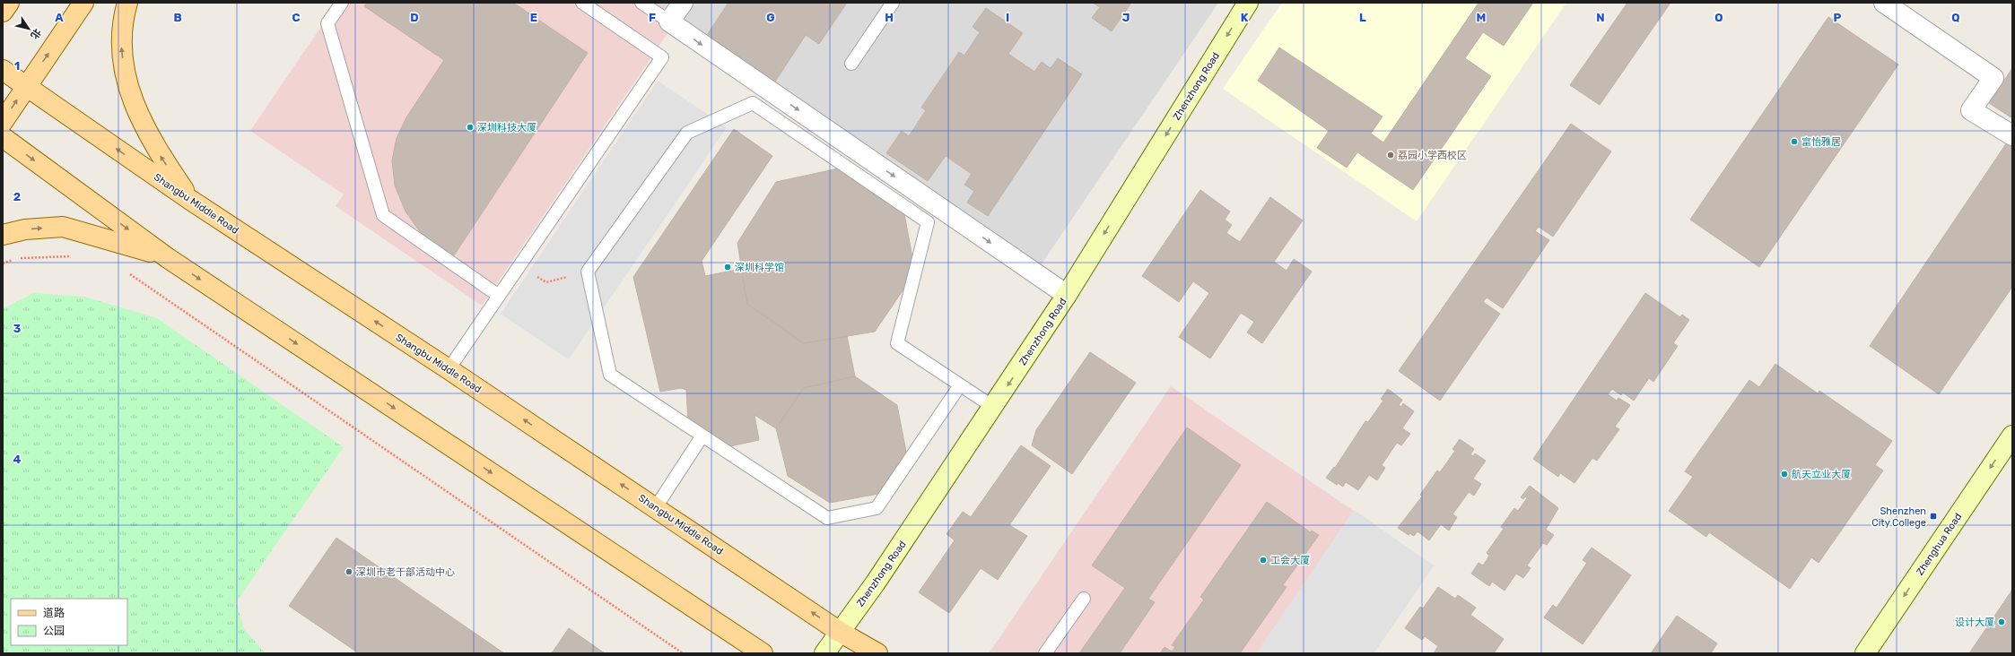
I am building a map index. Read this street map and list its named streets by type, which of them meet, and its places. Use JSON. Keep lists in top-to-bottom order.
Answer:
{
  "streets": {
    "main road": ["Shangbu Middle Road"],
    "street": ["Zhenzhong Road", "Zhenghua Road"]
  },
  "crossings": [
    ["Zhenzhong Road", "Shangbu Middle Road"]
  ],
  "one_way": ["Zhenzhong Road", "Zhenghua Road"],
  "places": {
    "other": [
      "深圳科技大厦",
      "富怡雅居",
      "荔园小学西校区",
      "深圳科学馆",
      "航天立业大厦",
      "工会大厦",
      "深圳市老干部活动中心",
      "设计大厦"
    ],
    "transit": ["Shenzhen City College"]
  },
  "legend": ["道路", "公园"],
  "north": "bottom right",
  "grid": {
    "columns": [
      "A",
      "B",
      "C",
      "D",
      "E",
      "F",
      "G",
      "H",
      "I",
      "J",
      "K",
      "L",
      "M",
      "N",
      "O",
      "P",
      "Q"
    ],
    "rows": [
      "1",
      "2",
      "3",
      "4"
    ]
  }
}
